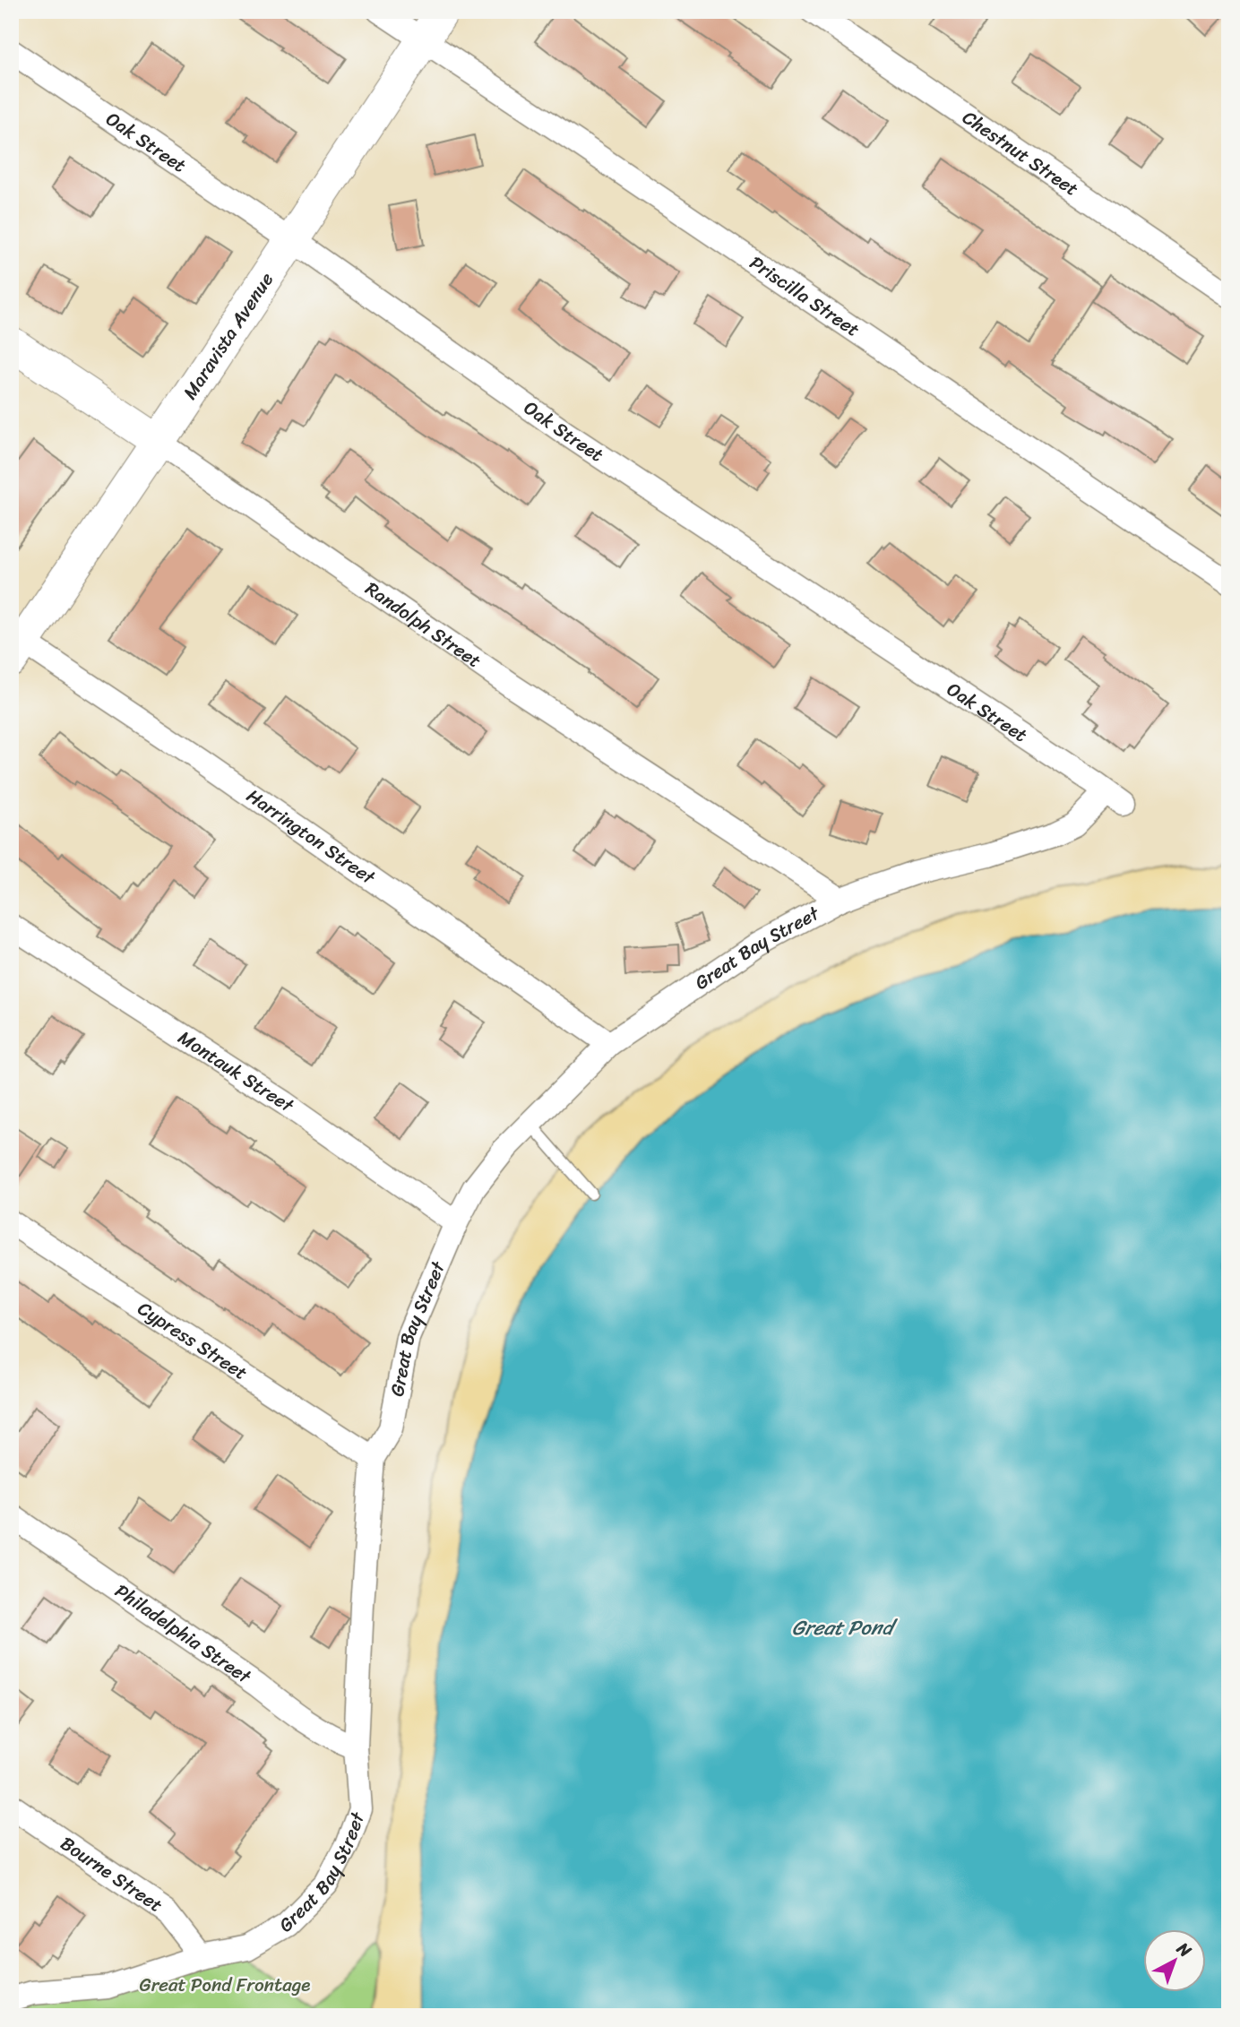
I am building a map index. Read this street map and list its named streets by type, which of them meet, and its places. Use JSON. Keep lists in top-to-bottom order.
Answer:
{
  "streets": {
    "main road": ["Maravista Avenue", "Randolph Street"],
    "street": [
      "Oak Street",
      "Chestnut Street",
      "Priscilla Street",
      "Harrington Street",
      "Great Bay Street",
      "Montauk Street",
      "Cypress Street",
      "Philadelphia Street",
      "Bourne Street"
    ]
  },
  "crossings": [
    ["Oak Street", "Maravista Avenue"],
    ["Oak Street", "Great Bay Street"],
    ["Priscilla Street", "Maravista Avenue"],
    ["Maravista Avenue", "Randolph Street"],
    ["Maravista Avenue", "Harrington Street"],
    ["Randolph Street", "Great Bay Street"],
    ["Harrington Street", "Great Bay Street"],
    ["Great Bay Street", "Montauk Street"],
    ["Great Bay Street", "Cypress Street"],
    ["Great Bay Street", "Philadelphia Street"],
    ["Great Bay Street", "Bourne Street"]
  ],
  "water": ["Great Pond"],
  "parks": ["Great Pond Frontage"],
  "north": "top right"
}
